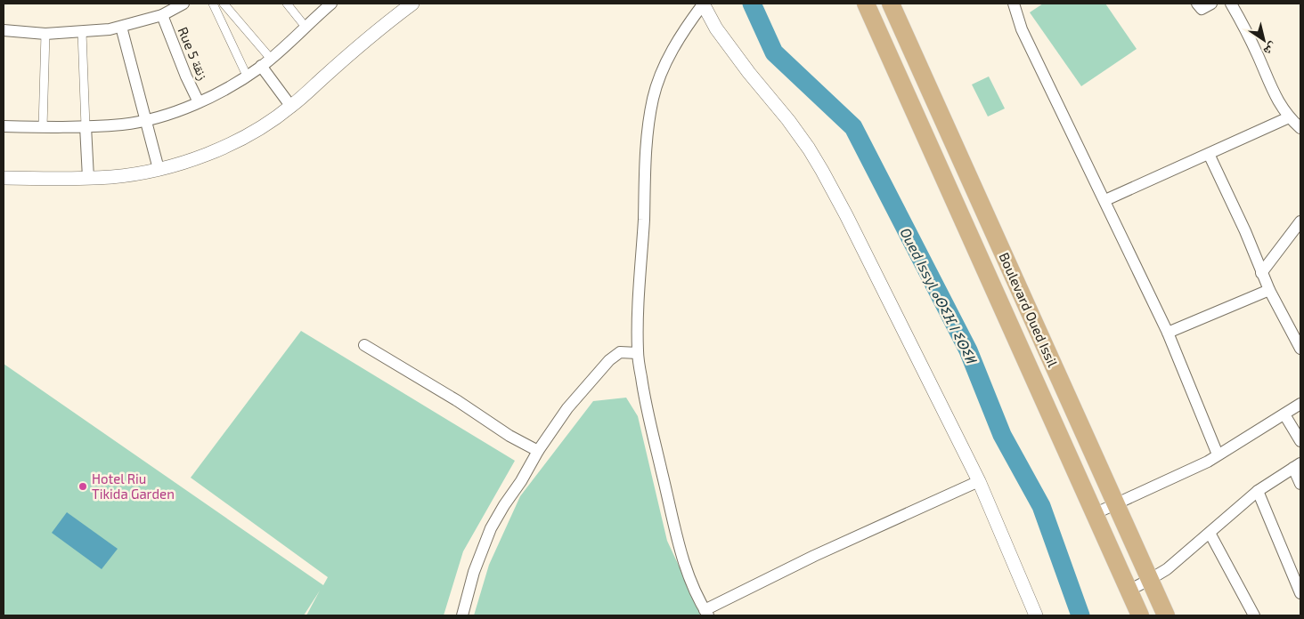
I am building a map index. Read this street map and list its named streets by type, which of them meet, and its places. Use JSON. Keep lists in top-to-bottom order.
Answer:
{
  "streets": {
    "main road": ["Boulevard Oued Issil"],
    "street": ["Rue 5 زنقة"]
  },
  "water": ["Oued Issyl ⴰⵙⵉⴼ ⵏ ⵉⵙⵉⵍ"],
  "places": ["Hotel Riu Tikida Garden"],
  "north": "bottom right"
}
